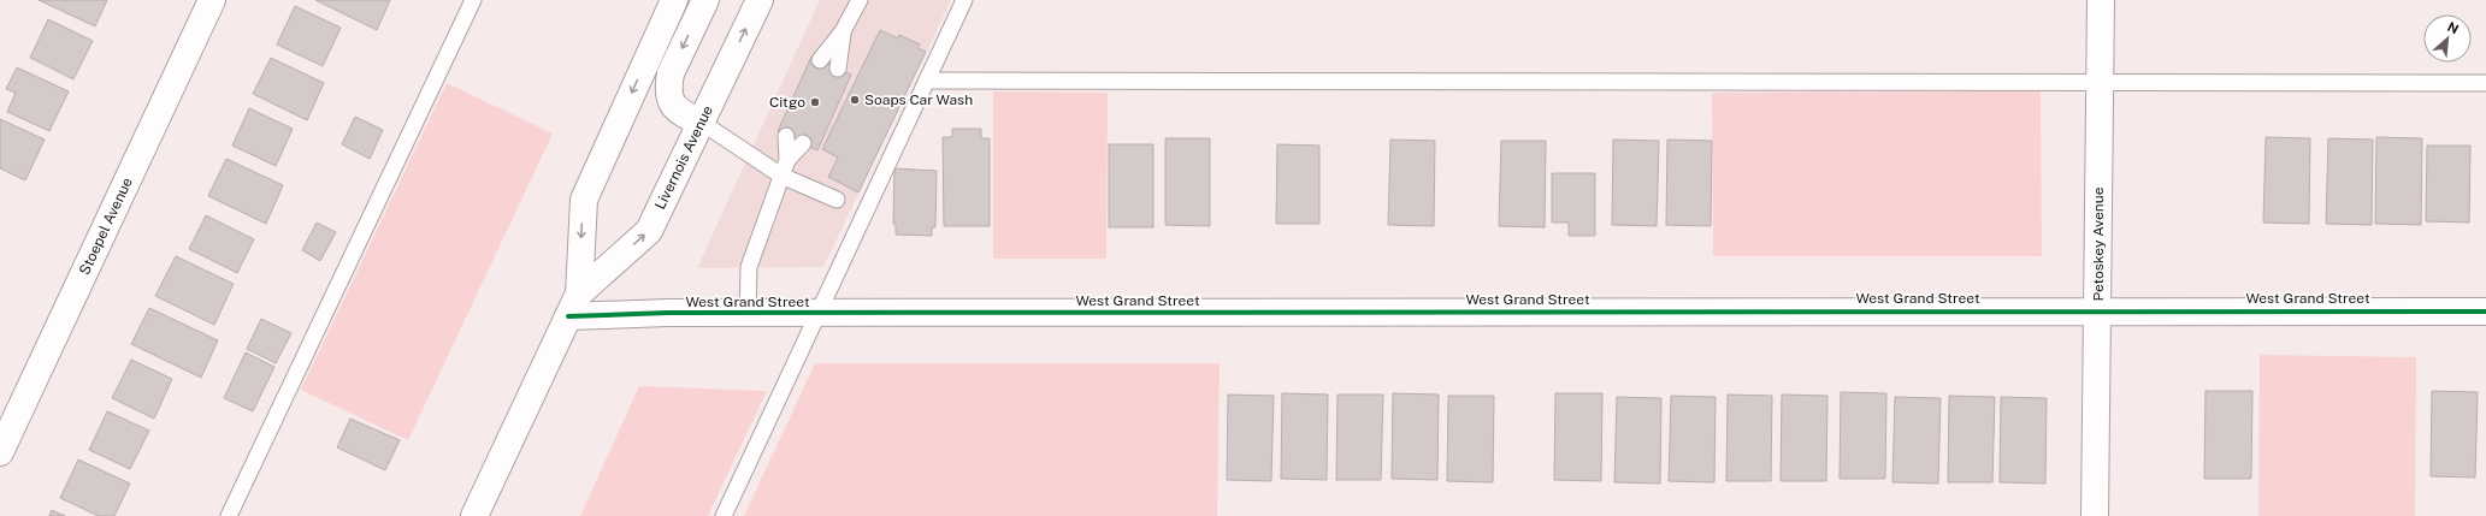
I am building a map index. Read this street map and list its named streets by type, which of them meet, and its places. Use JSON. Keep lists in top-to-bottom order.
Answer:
{
  "streets": {
    "street": [
      "Livernois Avenue",
      "Stoepel Avenue",
      "Petoskey Avenue",
      "West Grand Street"
    ]
  },
  "crossings": [
    ["Livernois Avenue", "West Grand Street"],
    ["Petoskey Avenue", "West Grand Street"]
  ],
  "places": ["Soaps Car Wash", "Citgo"],
  "north": "top right"
}
